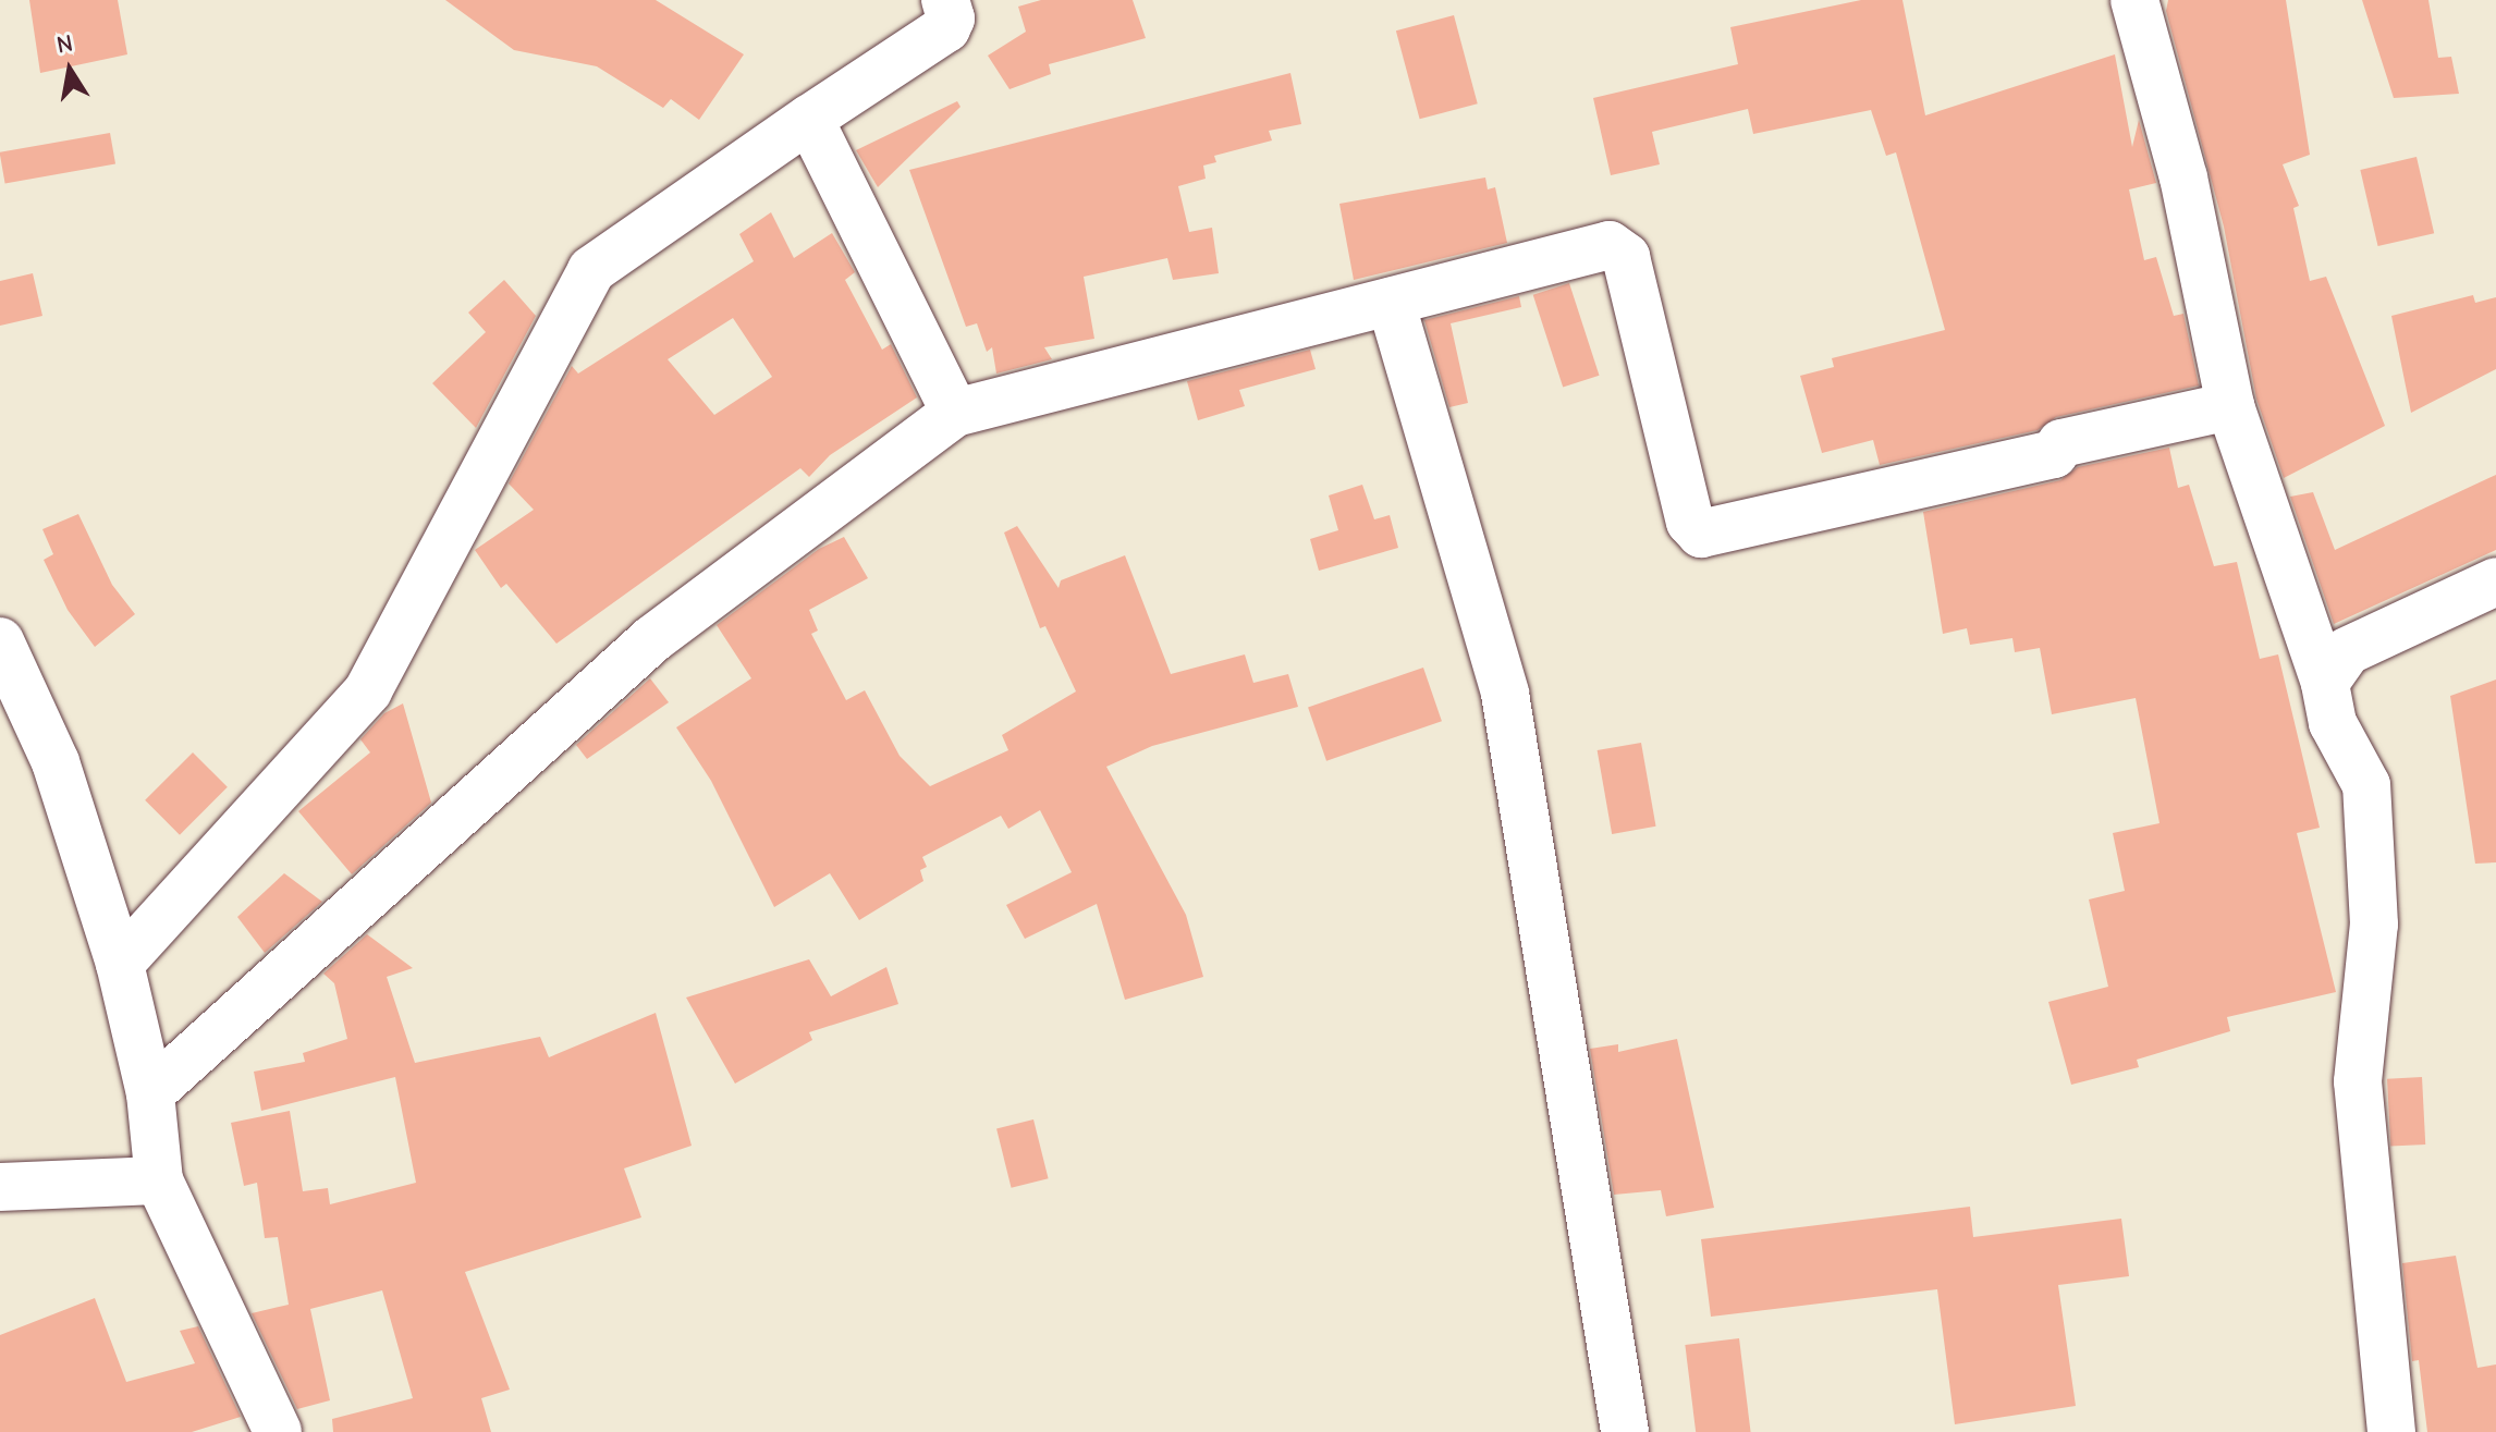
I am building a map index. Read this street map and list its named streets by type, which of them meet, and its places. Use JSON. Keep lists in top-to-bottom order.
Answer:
{
  "north": "top"
}
